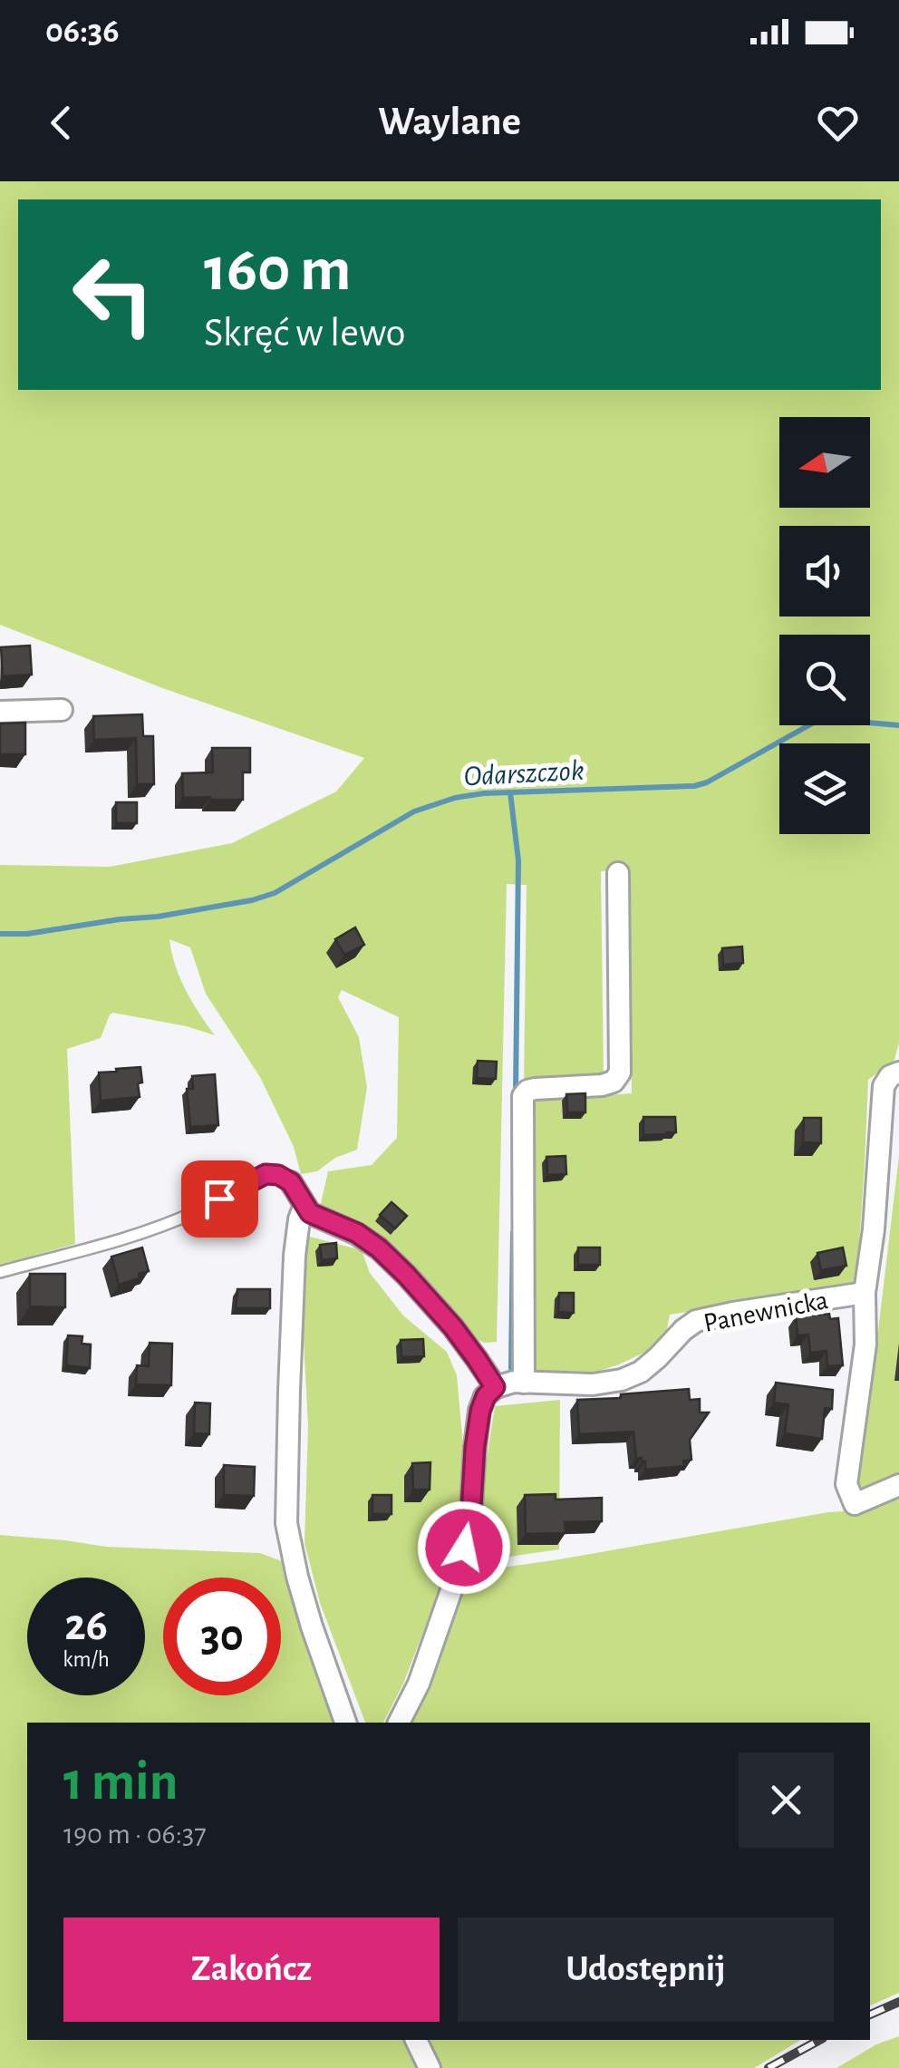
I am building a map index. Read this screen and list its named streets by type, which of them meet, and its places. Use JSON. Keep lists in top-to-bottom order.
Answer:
{
  "streets": {
    "street": ["Panewnicka"]
  },
  "water": ["Odarszczok"],
  "north": "left",
  "page": {
    "status": "06:36",
    "header": "Waylane",
    "turn": ["160 m", "Skręć w lewo"],
    "speed": "26 km/h",
    "limit": "30",
    "heading": ["1 min", "190 m · 06:37"],
    "buttons": ["Zakończ", "Udostępnij"]
  }
}
